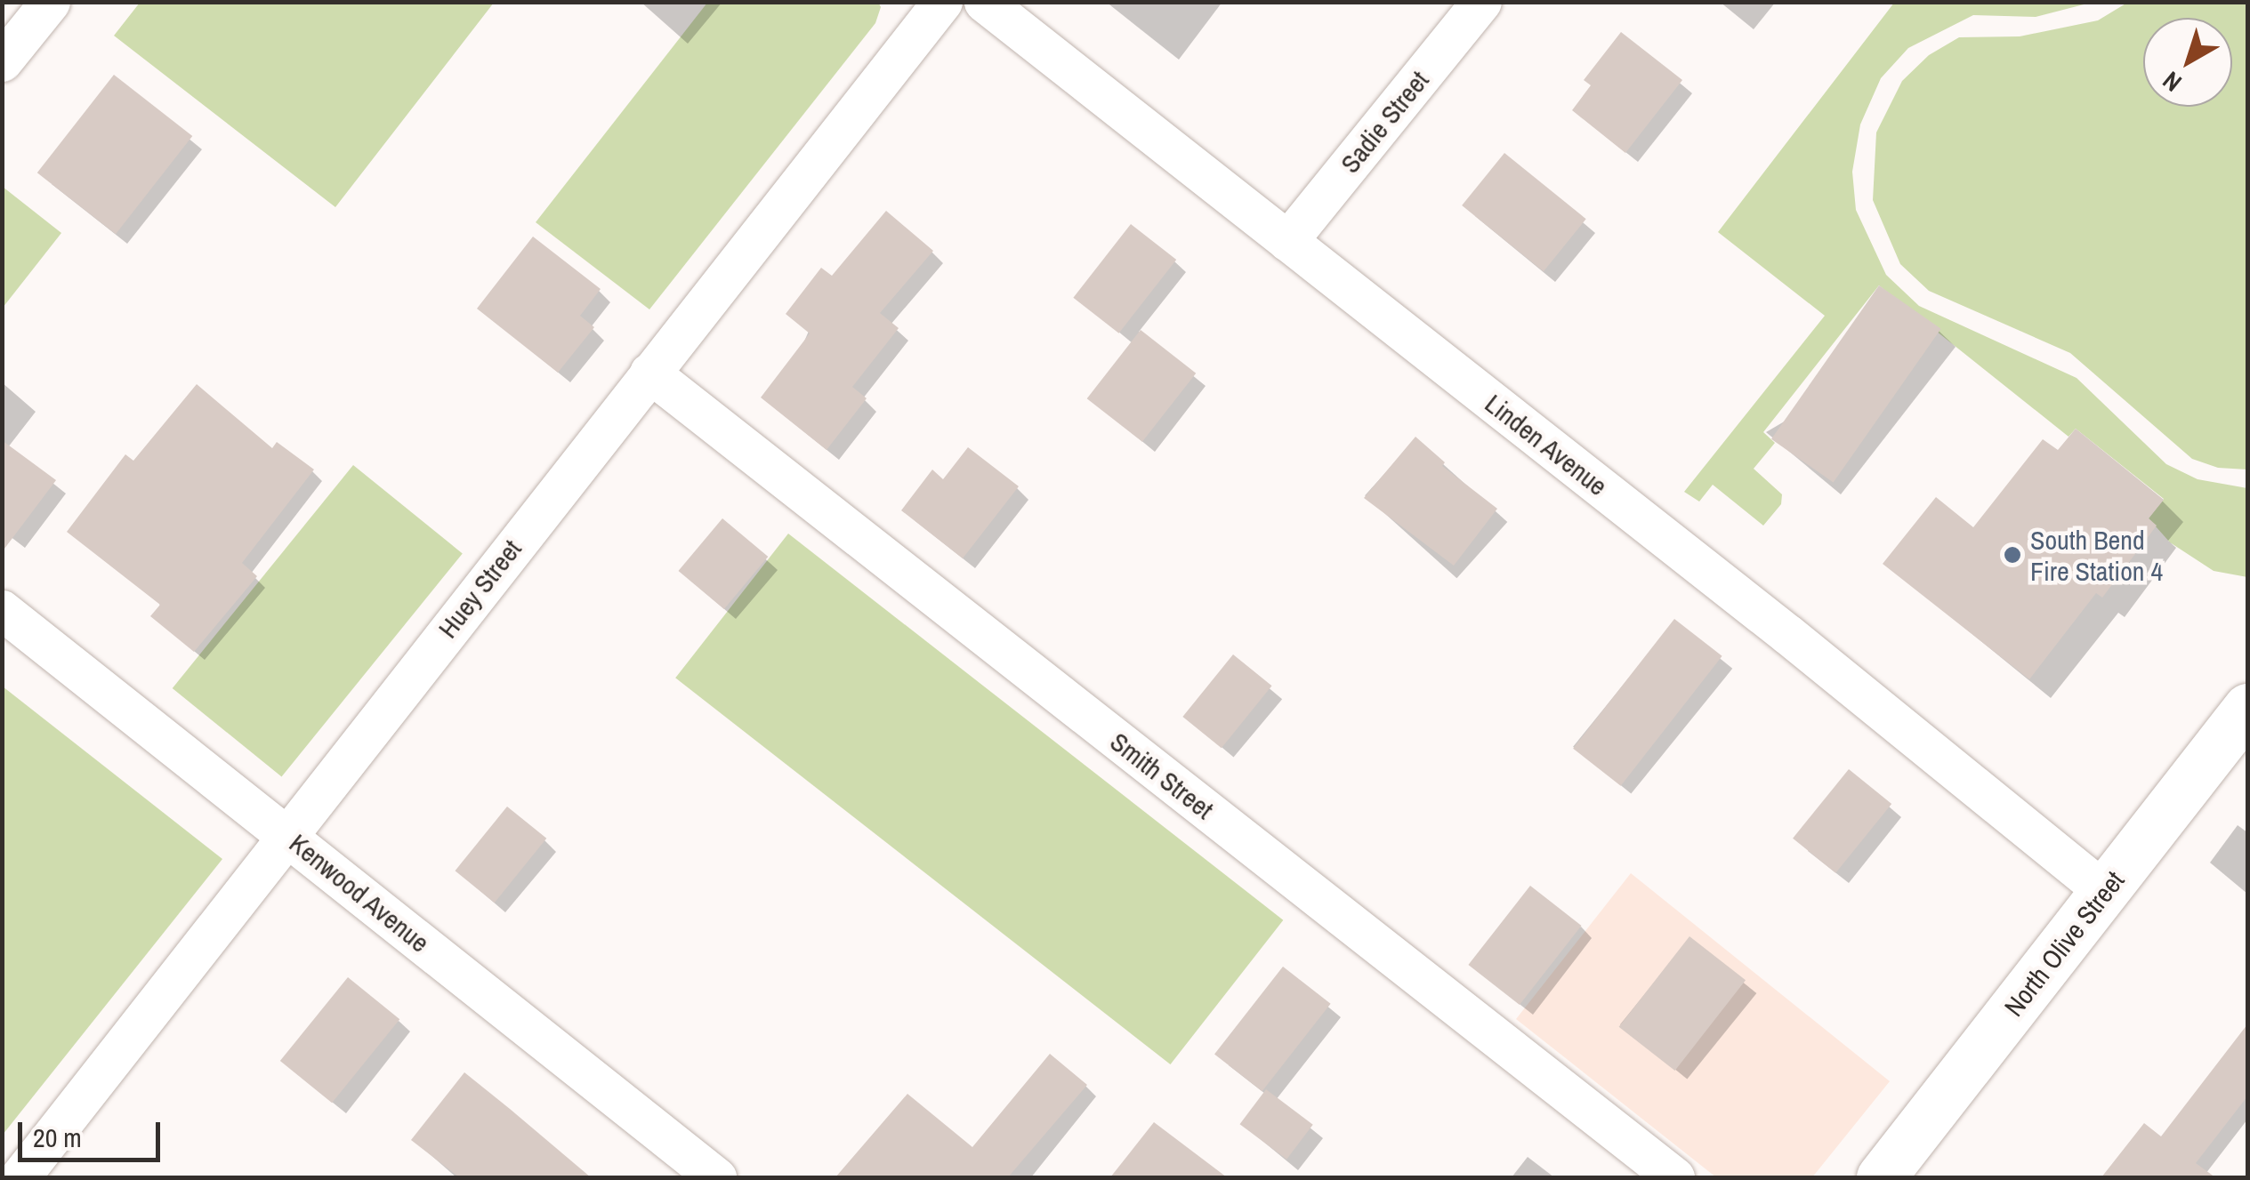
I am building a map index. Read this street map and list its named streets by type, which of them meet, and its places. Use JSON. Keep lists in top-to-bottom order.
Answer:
{
  "streets": {
    "street": [
      "Sadie Street",
      "Linden Avenue",
      "Huey Street",
      "Smith Street",
      "Kenwood Avenue",
      "North Olive Street"
    ]
  },
  "crossings": [
    ["Sadie Street", "Linden Avenue"],
    ["Linden Avenue", "North Olive Street"],
    ["Huey Street", "Smith Street"],
    ["Huey Street", "Kenwood Avenue"]
  ],
  "places": ["South Bend Fire Station 4"],
  "scale_bar": "20 m",
  "north": "bottom left"
}
